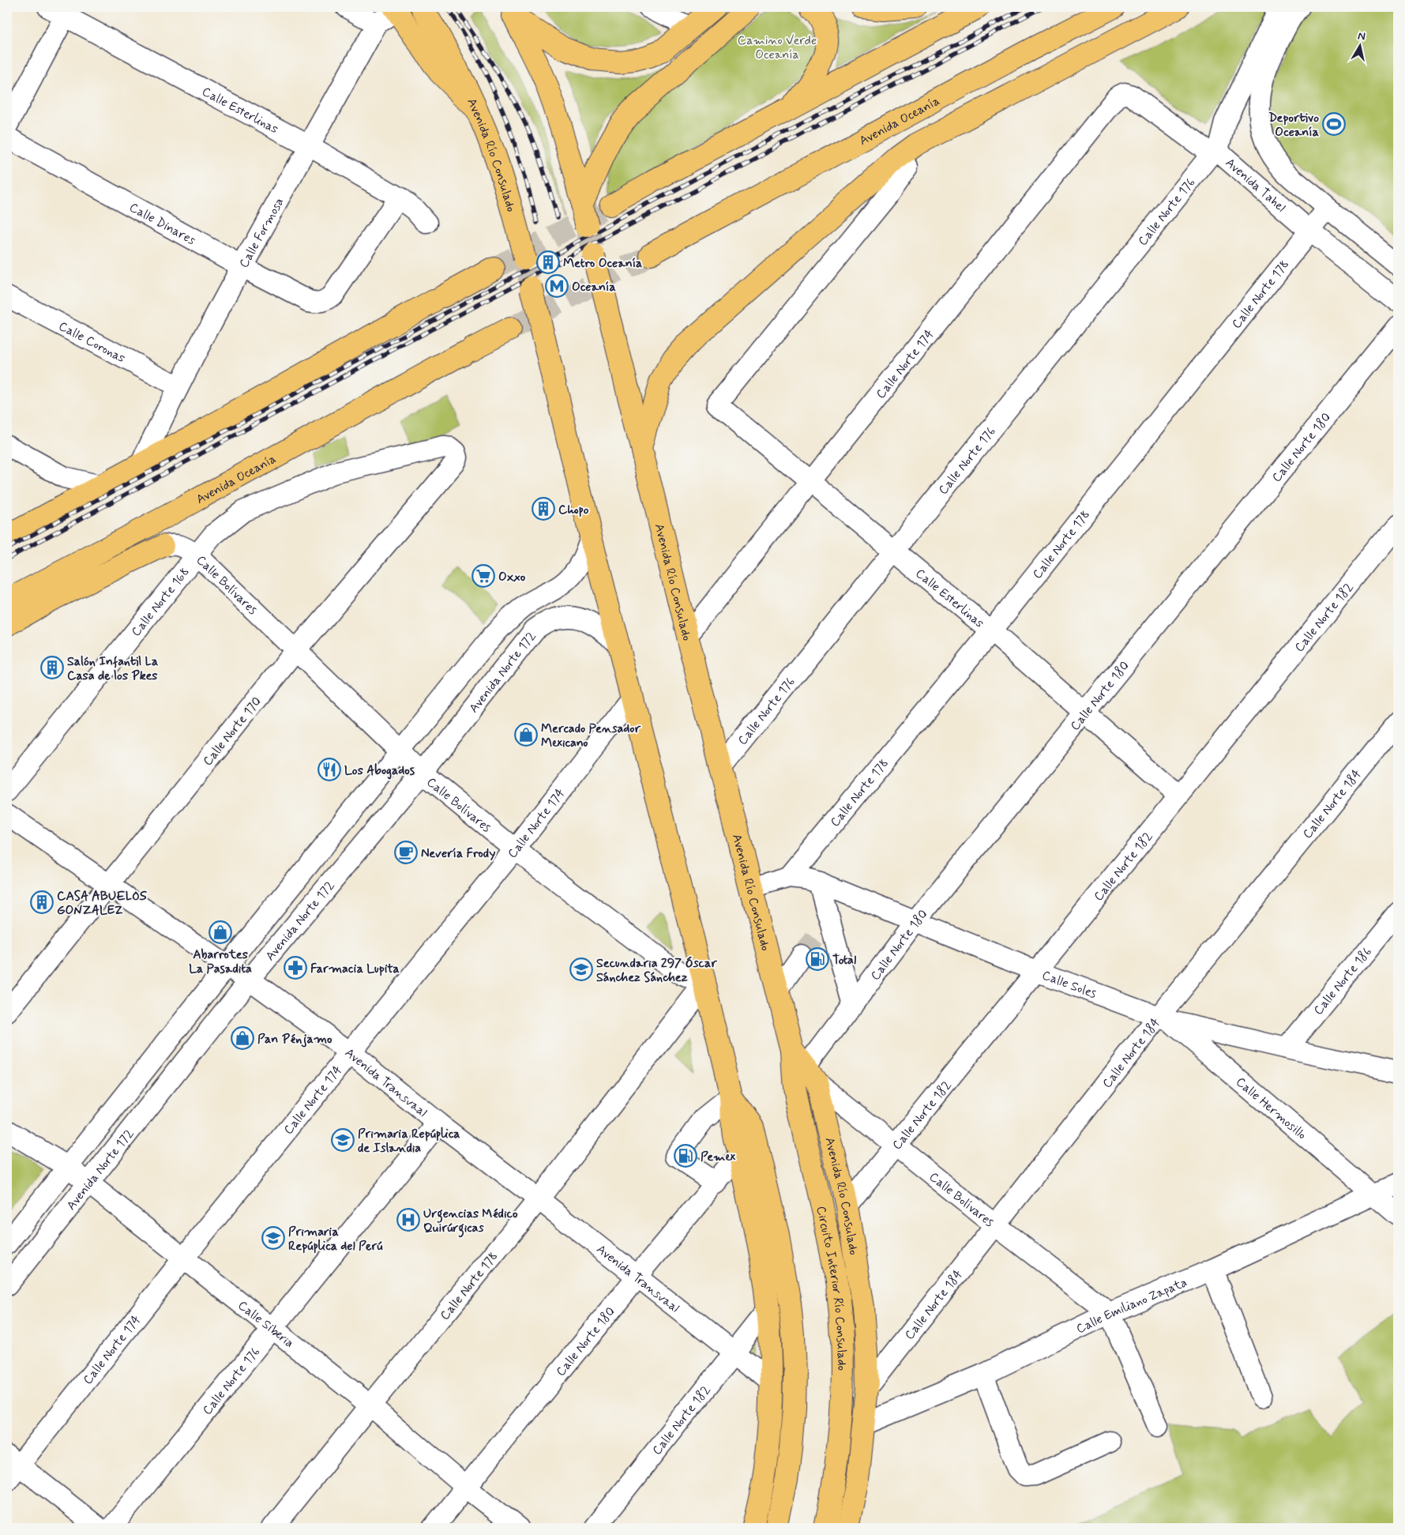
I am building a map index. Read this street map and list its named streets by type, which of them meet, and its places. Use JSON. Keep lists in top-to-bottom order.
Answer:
{
  "streets": {
    "main road": ["Avenida Oceanía", "Avenida Río Consulado", "Circuito Interior Río Consulado"],
    "street": [
      "Calle Esterlinas",
      "Avenida Tahel",
      "Calle Norte 176",
      "Calle Dinares",
      "Calle Formosa",
      "Calle Norte 178",
      "Calle Coronas",
      "Calle Norte 174",
      "Calle Norte 180",
      "Calle Bolívares",
      "Calle Norte 168",
      "Calle Norte 182",
      "Avenida Norte 172",
      "Calle Norte 170",
      "Calle Norte 184",
      "Calle Norte 186",
      "Calle Soles",
      "Avenida Transvaal",
      "Calle Hermosillo",
      "Calle Emiliano Zapata",
      "Calle Siberia"
    ]
  },
  "crossings": [
    ["Calle Esterlinas", "Calle Norte 176"],
    ["Calle Esterlinas", "Calle Dinares"],
    ["Calle Esterlinas", "Calle Formosa"],
    ["Calle Esterlinas", "Calle Norte 178"],
    ["Calle Esterlinas", "Calle Norte 174"],
    ["Calle Esterlinas", "Calle Norte 180"],
    ["Calle Esterlinas", "Calle Norte 182"],
    ["Avenida Río Consulado", "Calle Norte 176"],
    ["Avenida Río Consulado", "Calle Formosa"],
    ["Avenida Río Consulado", "Calle Norte 174"],
    ["Avenida Río Consulado", "Calle Norte 180"],
    ["Avenida Río Consulado", "Calle Bolívares"],
    ["Avenida Río Consulado", "Calle Norte 182"],
    ["Avenida Río Consulado", "Calle Norte 184"],
    ["Avenida Río Consulado", "Calle Soles"],
    ["Avenida Río Consulado", "Circuito Interior Río Consulado"],
    ["Avenida Río Consulado", "Calle Emiliano Zapata"],
    ["Avenida Tahel", "Calle Norte 176"],
    ["Avenida Tahel", "Calle Norte 178"],
    ["Avenida Tahel", "Calle Norte 174"],
    ["Calle Norte 176", "Avenida Transvaal"],
    ["Calle Norte 176", "Calle Siberia"],
    ["Calle Dinares", "Calle Formosa"],
    ["Calle Formosa", "Calle Coronas"],
    ["Calle Norte 178", "Calle Bolívares"],
    ["Calle Norte 178", "Calle Soles"],
    ["Calle Norte 178", "Avenida Transvaal"],
    ["Calle Norte 178", "Calle Siberia"],
    ["Calle Norte 174", "Calle Bolívares"],
    ["Calle Norte 174", "Avenida Transvaal"],
    ["Calle Norte 174", "Calle Siberia"],
    ["Calle Norte 180", "Calle Bolívares"],
    ["Calle Norte 180", "Calle Soles"],
    ["Calle Norte 180", "Avenida Transvaal"],
    ["Calle Norte 180", "Calle Siberia"],
    ["Calle Bolívares", "Calle Norte 168"],
    ["Calle Bolívares", "Calle Norte 182"],
    ["Calle Bolívares", "Avenida Norte 172"],
    ["Calle Bolívares", "Calle Norte 170"],
    ["Calle Bolívares", "Calle Norte 184"],
    ["Calle Bolívares", "Calle Emiliano Zapata"],
    ["Calle Norte 168", "Calle Norte 170"],
    ["Calle Norte 182", "Calle Soles"],
    ["Calle Norte 182", "Avenida Transvaal"],
    ["Avenida Norte 172", "Avenida Transvaal"],
    ["Avenida Norte 172", "Calle Siberia"],
    ["Calle Norte 170", "Avenida Transvaal"],
    ["Calle Norte 184", "Calle Soles"],
    ["Calle Norte 184", "Calle Hermosillo"],
    ["Calle Norte 186", "Calle Soles"],
    ["Calle Soles", "Calle Hermosillo"],
    ["Calle Hermosillo", "Calle Emiliano Zapata"]
  ],
  "parks": ["Camino Verde Oceanía"],
  "places": {
    "sports": ["Deportivo Oceanía"],
    "building": [
      "Metro Oceanía",
      "Chopo",
      "Salón Infantil La Casa de los Pkes",
      "CASA ABUELOS GONZALEZ"
    ],
    "metro station": ["Oceanía"],
    "supermarket": ["Oxxo"],
    "shop": ["Mercado Pensador Mexicano", "Abarrotes La Pasadita", "Pan Pénjamo"],
    "restaurant": ["Los Abogados"],
    "cafe": ["Nevería Frody"],
    "fuel station": ["Total", "Pemex"],
    "pharmacy": ["Farmacia Lupita"],
    "school or university": ["Secundaria 297 Óscar Sánchez Sánchez", "Primaria Repúplica de Islandia", "Primaria Repúplica del Perú"],
    "hospital": ["Urgencias Médico Quirúrgicas"]
  },
  "north": "top"
}
